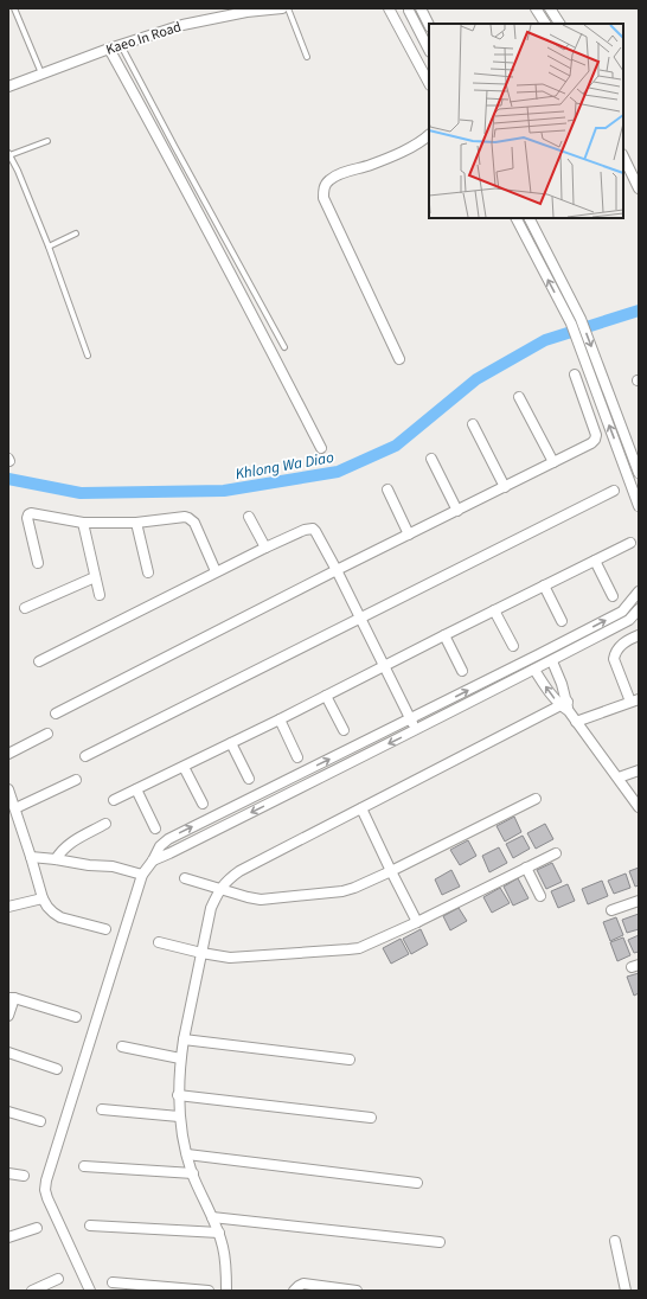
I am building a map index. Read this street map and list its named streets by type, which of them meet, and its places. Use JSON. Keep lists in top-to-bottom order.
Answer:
{
  "streets": {
    "street": ["Kaeo In Road"]
  },
  "water": ["Khlong Wa Diao"]
}
